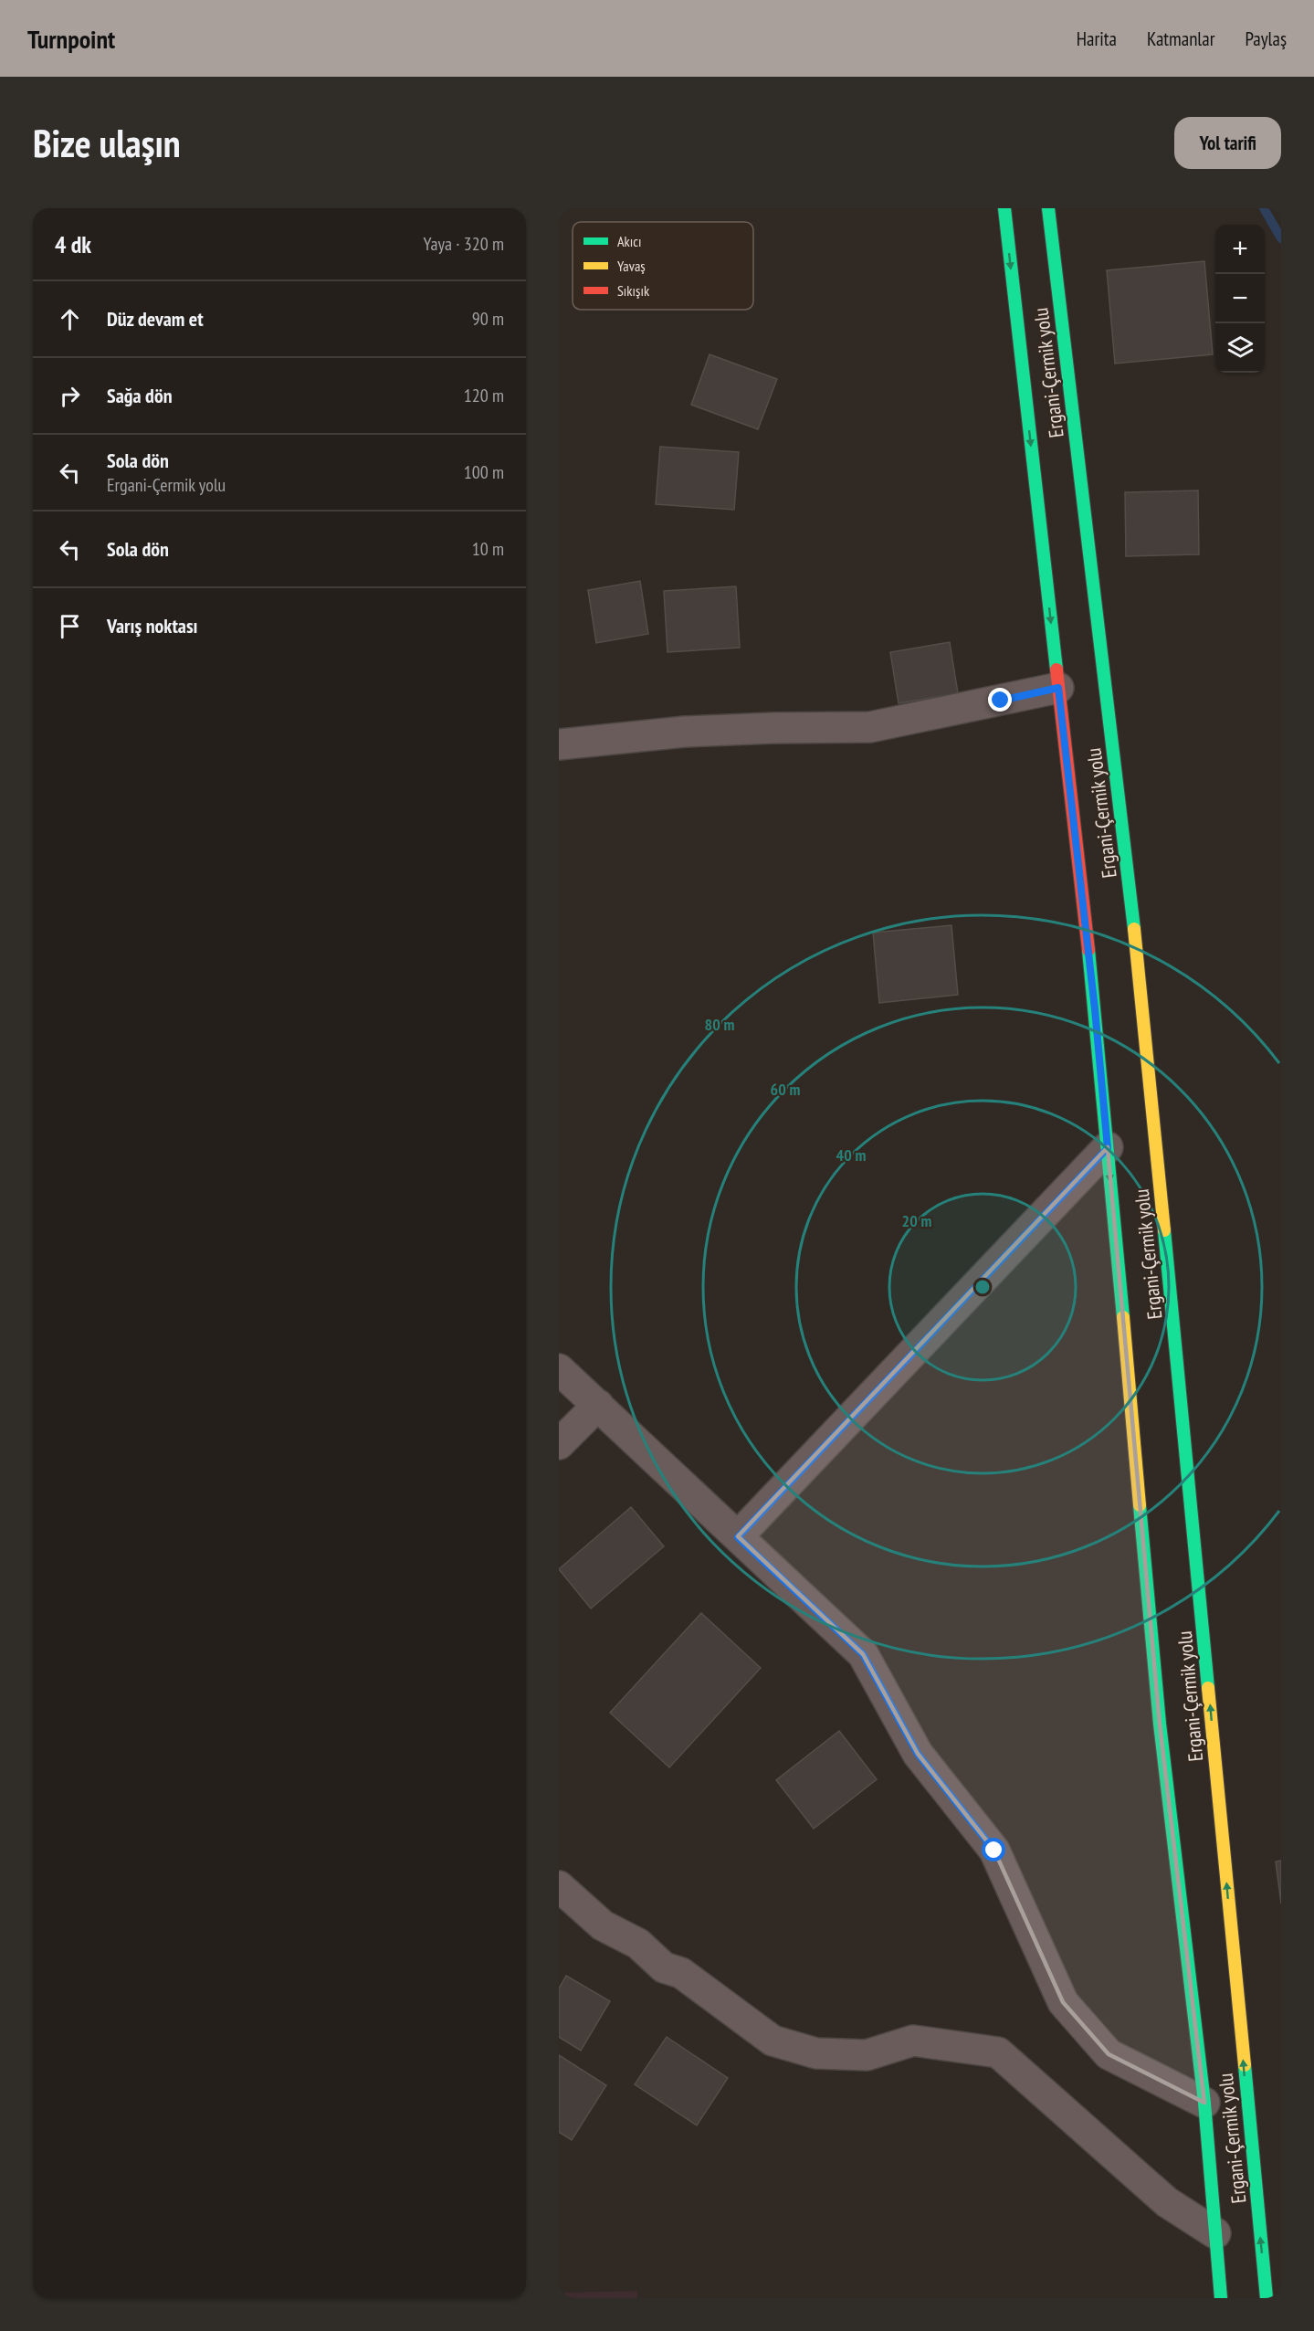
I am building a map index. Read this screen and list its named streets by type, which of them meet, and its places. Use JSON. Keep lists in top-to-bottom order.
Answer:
{
  "streets": {
    "main road": ["Ergani-Çermik yolu"]
  },
  "legend": ["Akıcı", "Yavaş", "Sıkışık"],
  "page": {
    "header": "Turnpoint",
    "nav": ["Harita", "Katmanlar", "Paylaş"],
    "buttons": "Yol tarifi",
    "title": "Bize ulaşın",
    "heading": ["4 dk", "Yaya · 320 m"],
    "map_buttons": ["+", "−"],
    "list": [
      ["Düz devam et", "90 m"],
      ["Sağa dön", "120 m"],
      ["Sola dön", "Ergani-Çermik yolu", "100 m"],
      ["Sola dön", "10 m"],
      "Varış noktası"
    ]
  },
  "rings": [
    "80 m",
    "60 m",
    "40 m",
    "20 m"
  ]
}
